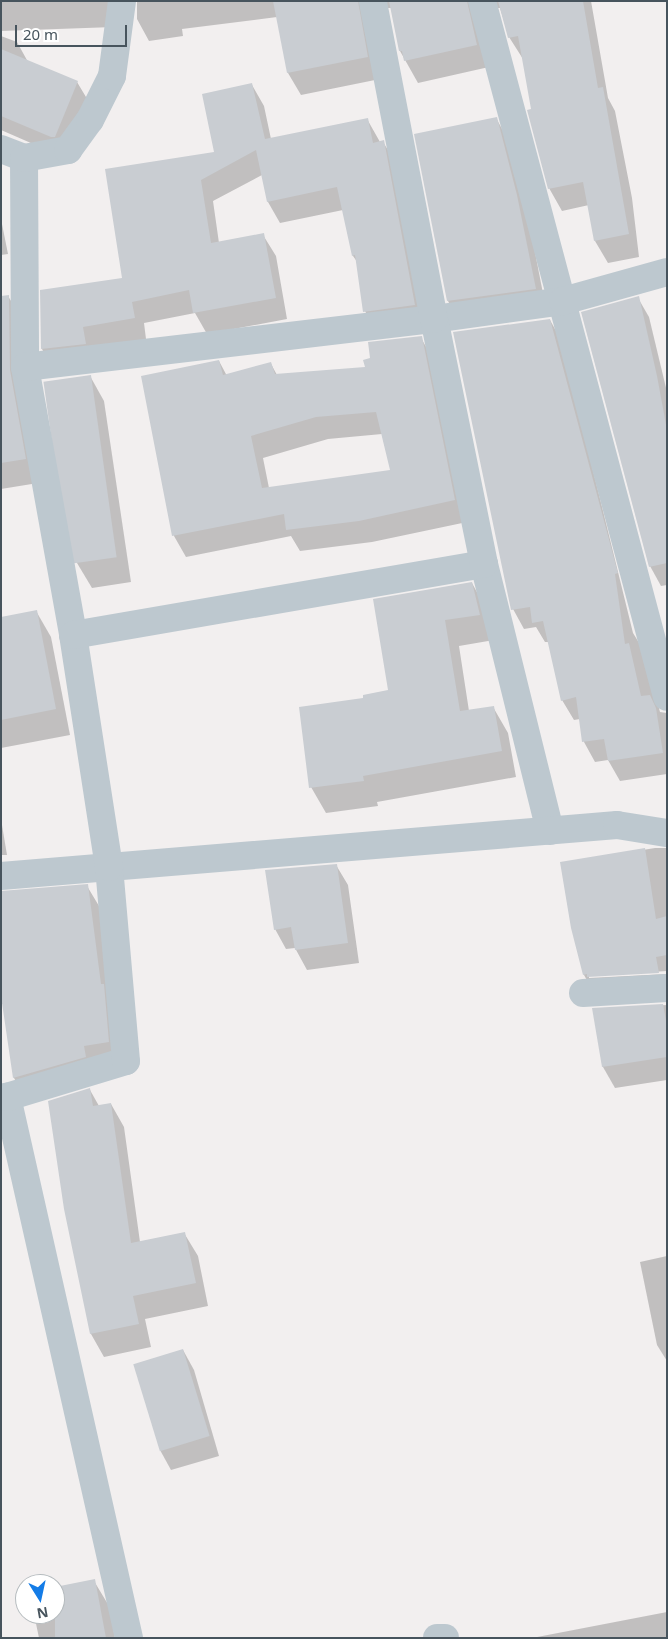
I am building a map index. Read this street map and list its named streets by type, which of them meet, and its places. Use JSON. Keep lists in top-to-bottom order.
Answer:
{
  "scale_bar": "20 m",
  "north": "bottom"
}
